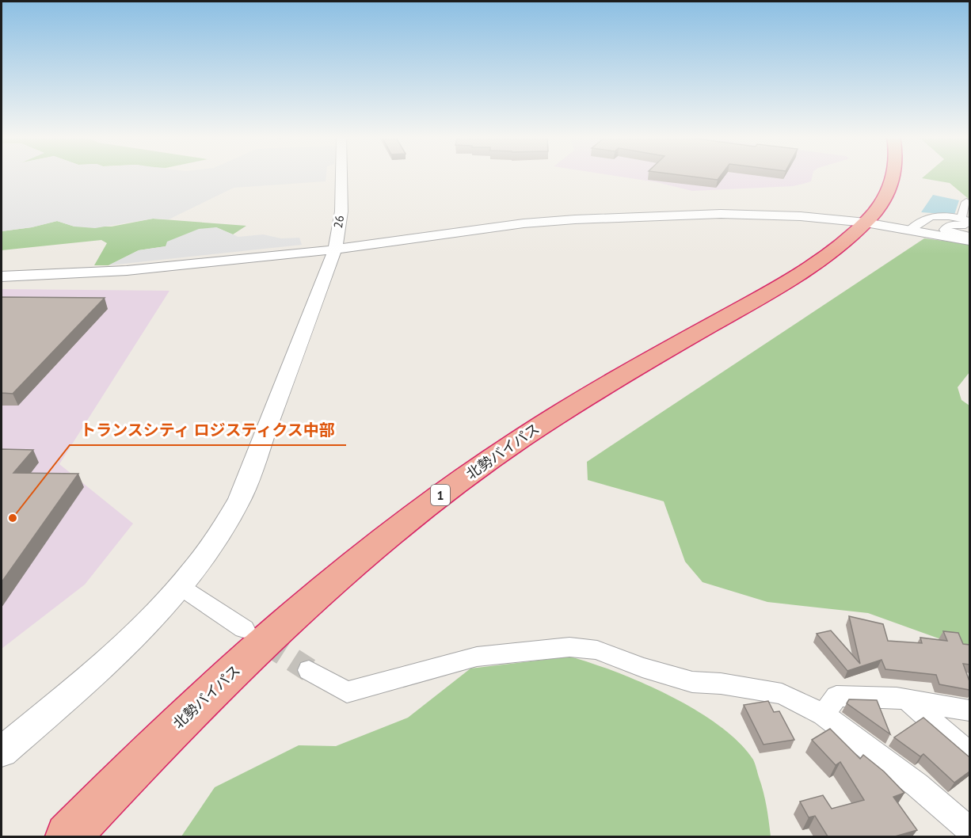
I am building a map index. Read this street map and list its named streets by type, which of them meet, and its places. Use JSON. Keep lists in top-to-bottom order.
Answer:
{
  "streets": {
    "highway": ["北勢バイパス", "1"],
    "street": ["26"]
  },
  "places": ["トランスシティ ロジスティクス中部"]
}
